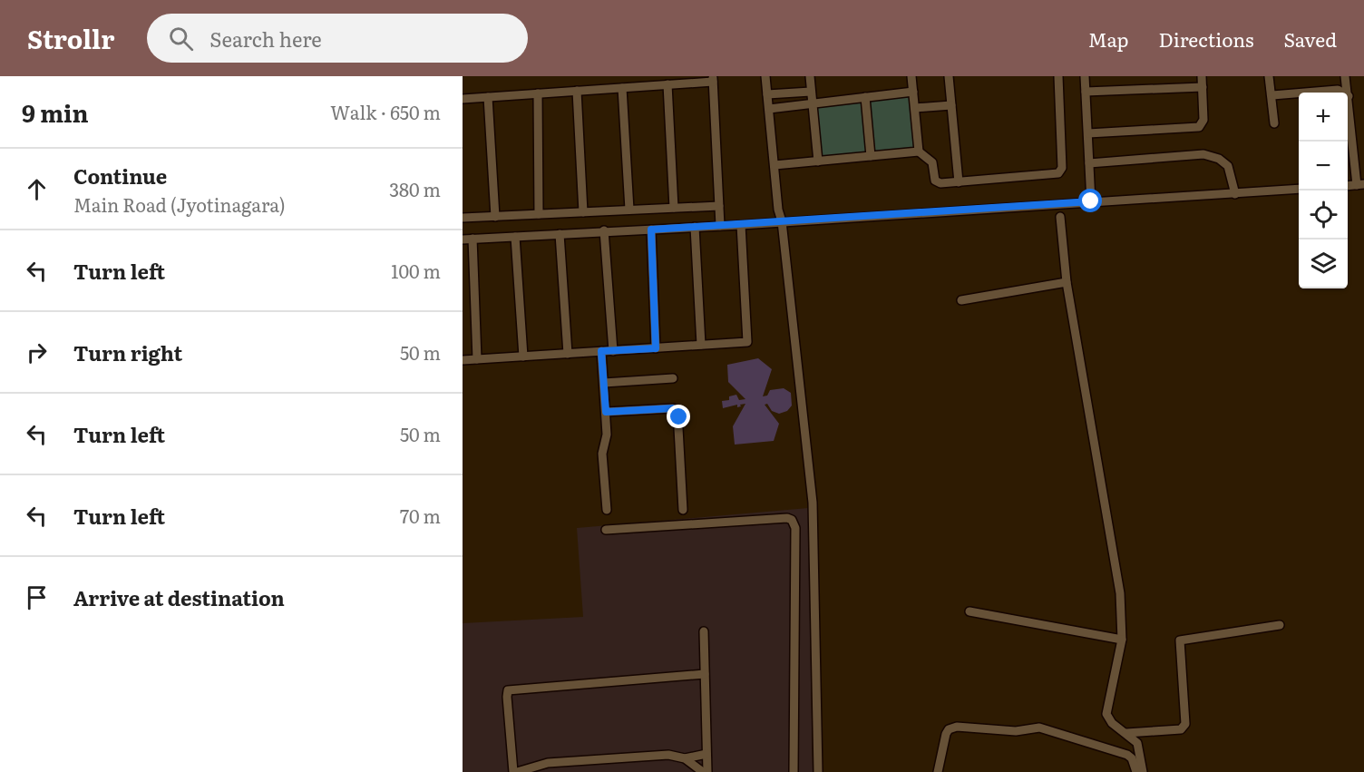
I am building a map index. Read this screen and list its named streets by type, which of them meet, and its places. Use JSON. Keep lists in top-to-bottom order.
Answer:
{
  "page": {
    "header": "Strollr",
    "search": "Search here",
    "nav": ["Map", "Directions", "Saved"],
    "heading": ["9 min", "Walk · 650 m"],
    "map_buttons": ["+", "−"],
    "list": [
      ["Continue", "Main Road (Jyotinagara)", "380 m"],
      ["Turn left", "100 m"],
      ["Turn right", "50 m"],
      ["Turn left", "50 m"],
      ["Turn left", "70 m"],
      "Arrive at destination"
    ]
  }
}
